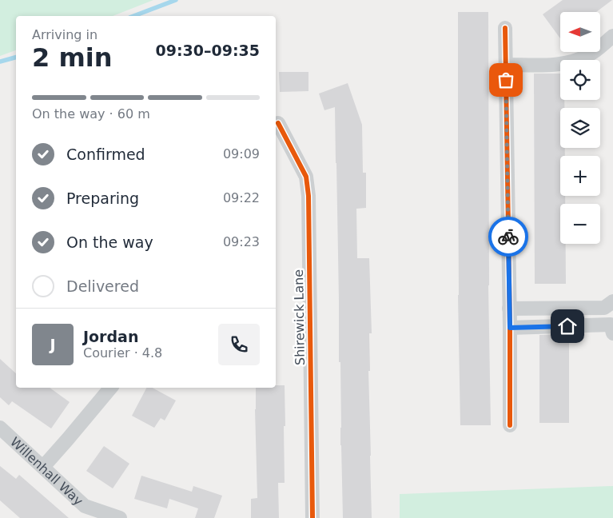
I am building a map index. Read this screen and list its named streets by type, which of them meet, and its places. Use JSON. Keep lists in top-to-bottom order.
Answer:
{
  "streets": {
    "street": ["Shirewick Lane", "Willenhall Way"]
  },
  "north": "left",
  "page": {
    "map_buttons": ["+", "−"],
    "heading": ["2 min", "Arriving in", "09:30–09:35"],
    "panel": ["Jordan", "Courier · 4.8"],
    "bar": "On the way · 60 m",
    "list": [
      ["Confirmed", "09:09"],
      ["Preparing", "09:22"],
      ["On the way", "09:23"],
      "Delivered"
    ],
    "round": "J"
  }
}
